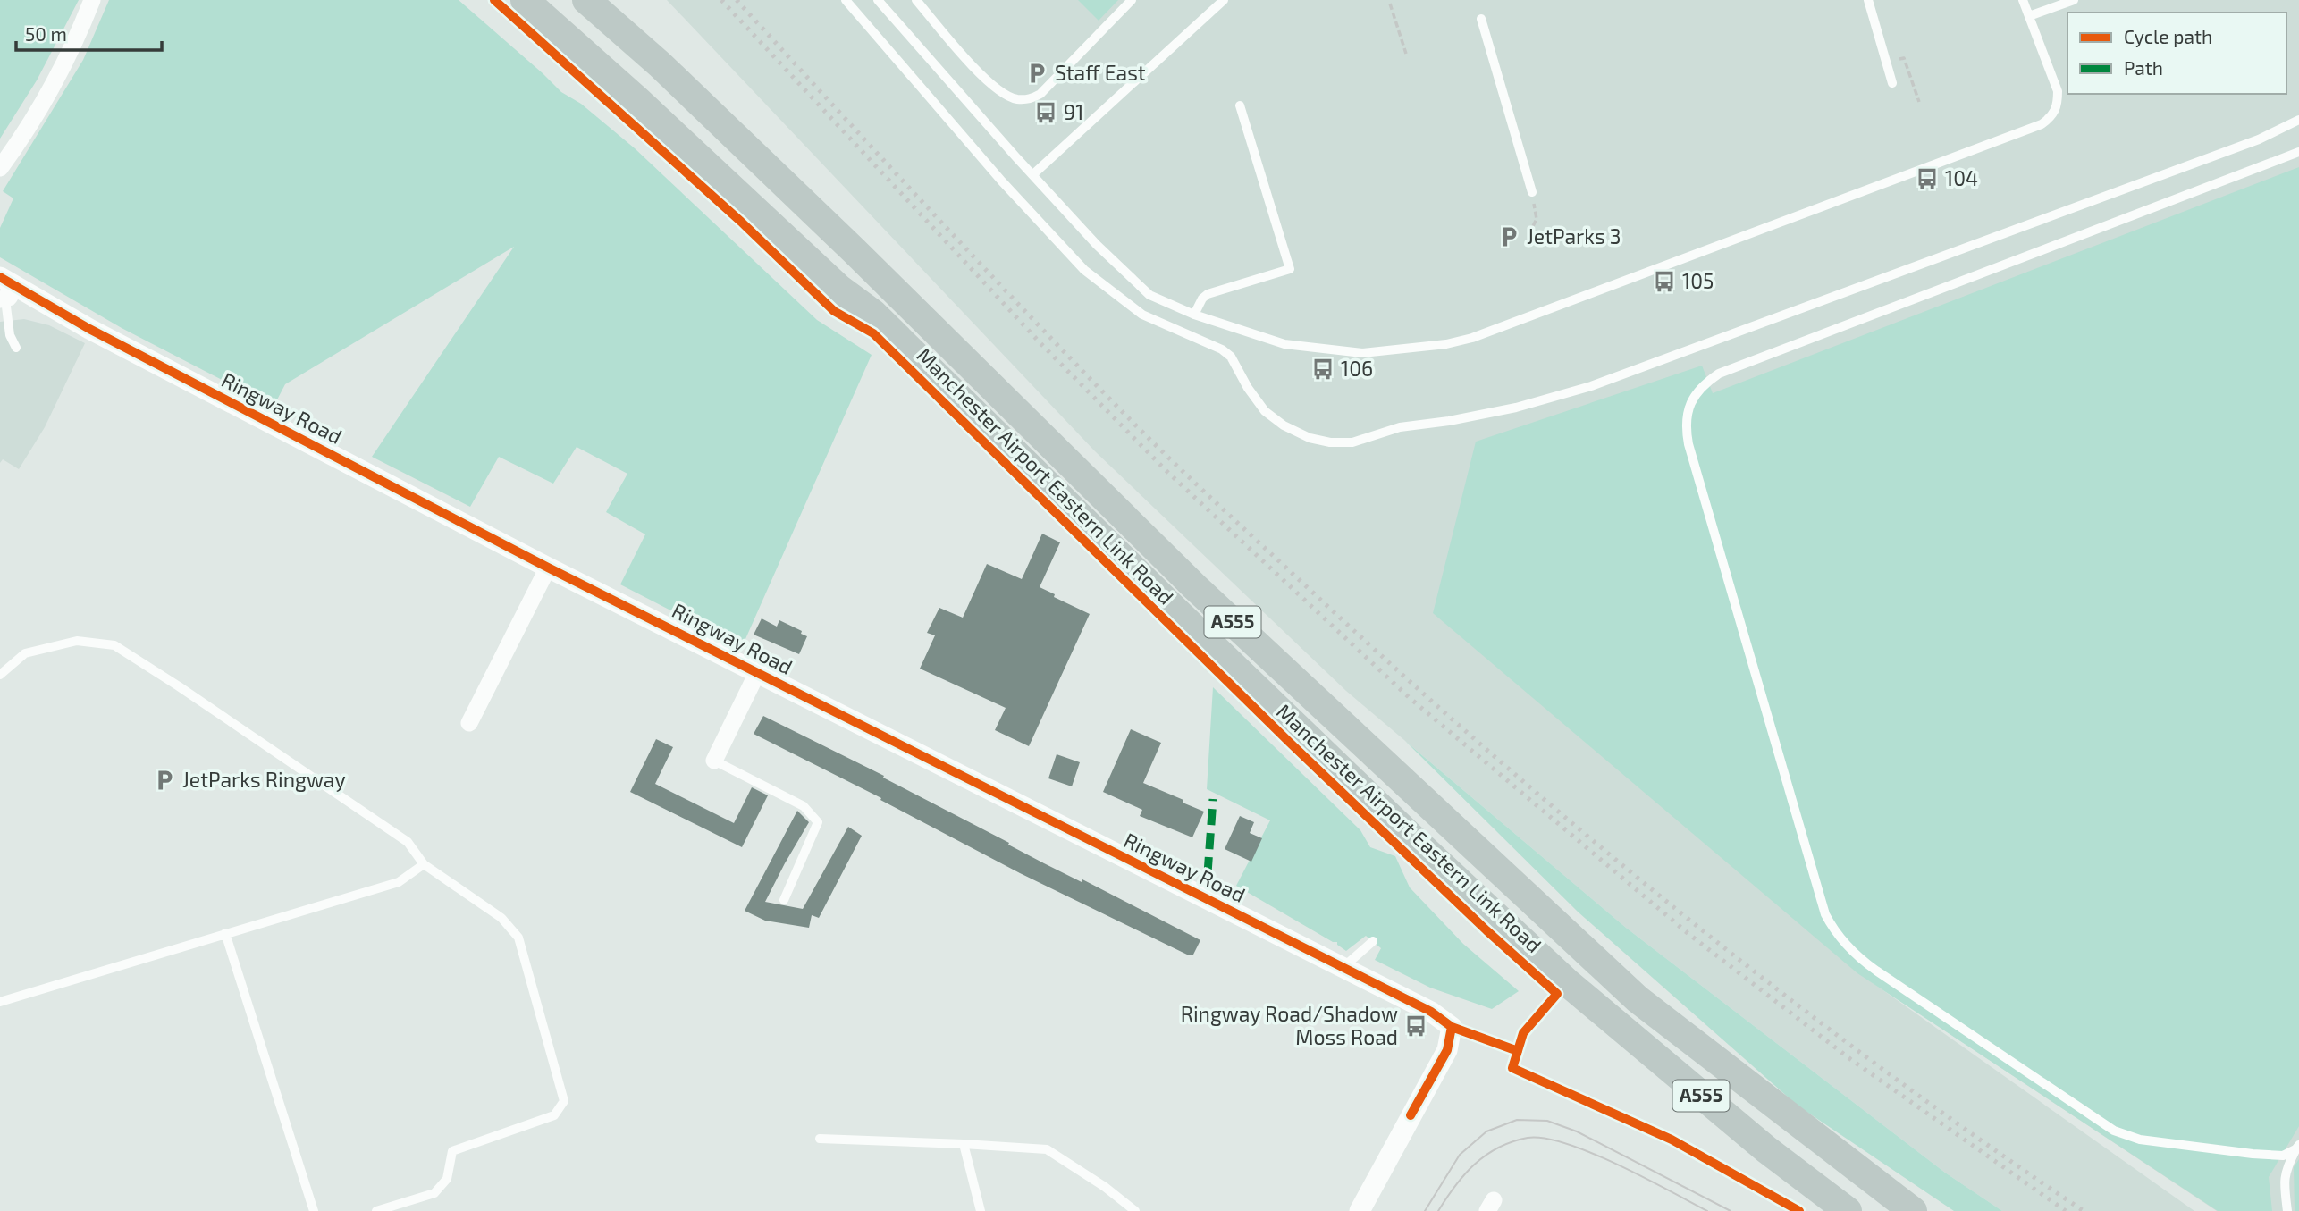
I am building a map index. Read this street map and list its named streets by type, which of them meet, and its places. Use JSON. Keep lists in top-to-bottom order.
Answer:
{
  "streets": {
    "highway": ["Manchester Airport Eastern Link Road", "A555"],
    "street": ["Ringway Road"]
  },
  "places": {
    "parking": ["Staff East", "JetParks 3", "JetParks Ringway"],
    "bus stop": [
      "91",
      "104",
      "105",
      "106",
      "Ringway Road/Shadow Moss Road"
    ]
  },
  "legend": ["Cycle path", "Path"],
  "scale_bar": "50 m"
}
